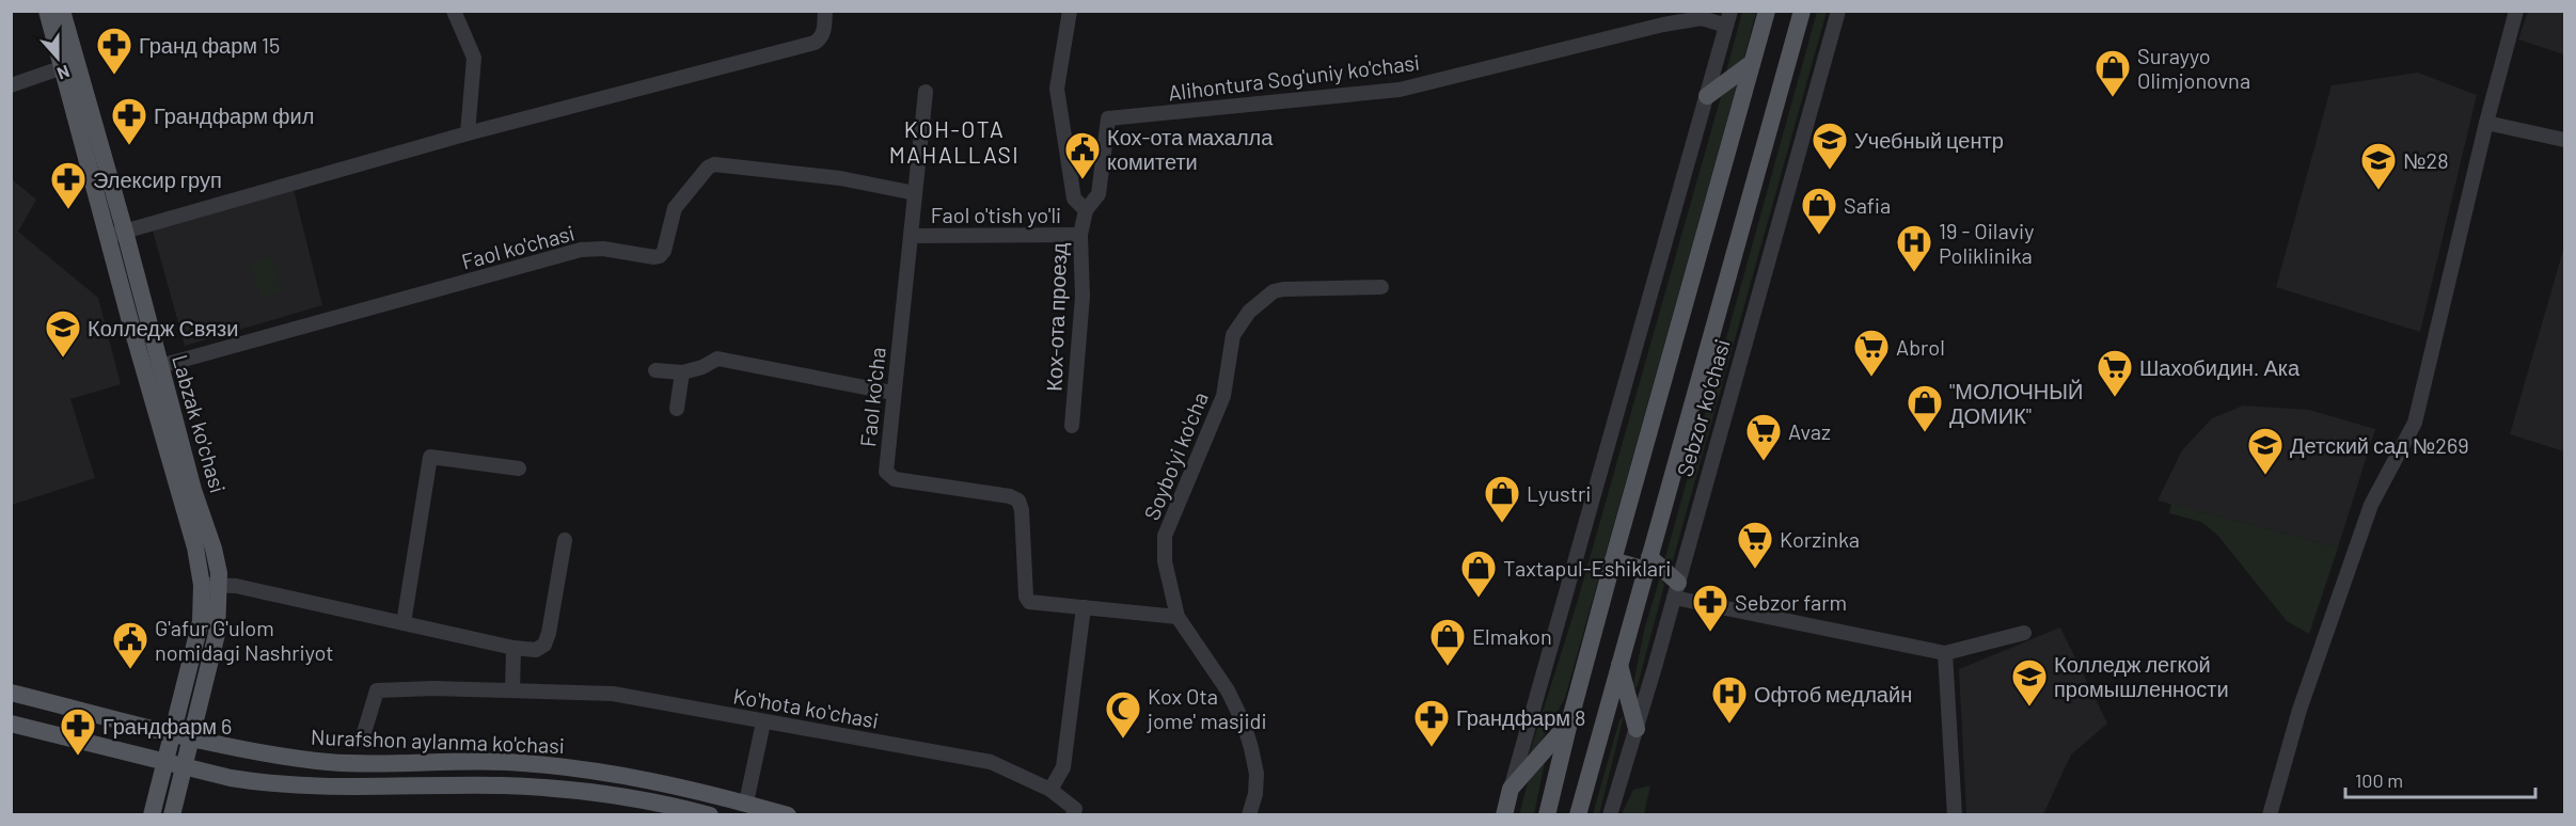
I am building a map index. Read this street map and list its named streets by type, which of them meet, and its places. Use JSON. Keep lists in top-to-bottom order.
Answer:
{
  "streets": {
    "main road": ["Sebzor ko‘chasi", "Labzak ko'chasi", "Nurafshon aylanma ko'chasi"],
    "street": [
      "Alihontura Sog'uniy ko'chasi",
      "Faol o'tish yo'li",
      "Faol ko'chasi",
      "Кох-ота проезд",
      "Faol ko'cha",
      "Soybo'yi ko'cha",
      "Koʻhota koʻchasi"
    ]
  },
  "crossings": [
    ["Alihontura Sog'uniy ko'chasi", "Кох-ота проезд"],
    ["Faol o'tish yo'li", "Кох-ота проезд"],
    ["Faol o'tish yo'li", "Faol ko'cha"],
    ["Faol ko'chasi", "Faol ko'cha"],
    ["Faol ko'chasi", "Labzak ko'chasi"],
    ["Faol ko'cha", "Soybo'yi ko'cha"],
    ["Labzak ko'chasi", "Nurafshon aylanma ko'chasi"]
  ],
  "districts": ["KOH-OTA MAHALLASI"],
  "places": {
    "pharmacy": [
      "Гранд фарм 15",
      "Грандфарм фил",
      "Элексир груп",
      "Sebzor farm",
      "Грандфарм 8",
      "Грандфарм 6"
    ],
    "shop": [
      "Surayyo Olimjonovna",
      "Safia",
      "\"МОЛОЧНЫЙ ДОМИК\"",
      "Lyustri",
      "Taxtapul-Eshiklari",
      "Elmakon"
    ],
    "school or university": [
      "Учебный центр",
      "№28",
      "Колледж Связи",
      "Детский сад №269",
      "Колледж легкой промышленности"
    ],
    "public building": ["Кох-ота махалла комитети", "G'afur G'ulom nomidagi Nashriyot"],
    "hospital": ["19 - Oilaviy Poliklinika", "Офтоб медлайн"],
    "supermarket": [
      "Abrol",
      "Шахобидин. Ака",
      "Avaz",
      "Korzinka"
    ],
    "mosque": ["Kox Ota jome' masjidi"]
  },
  "scale_bar": "100 m",
  "north": "bottom"
}
